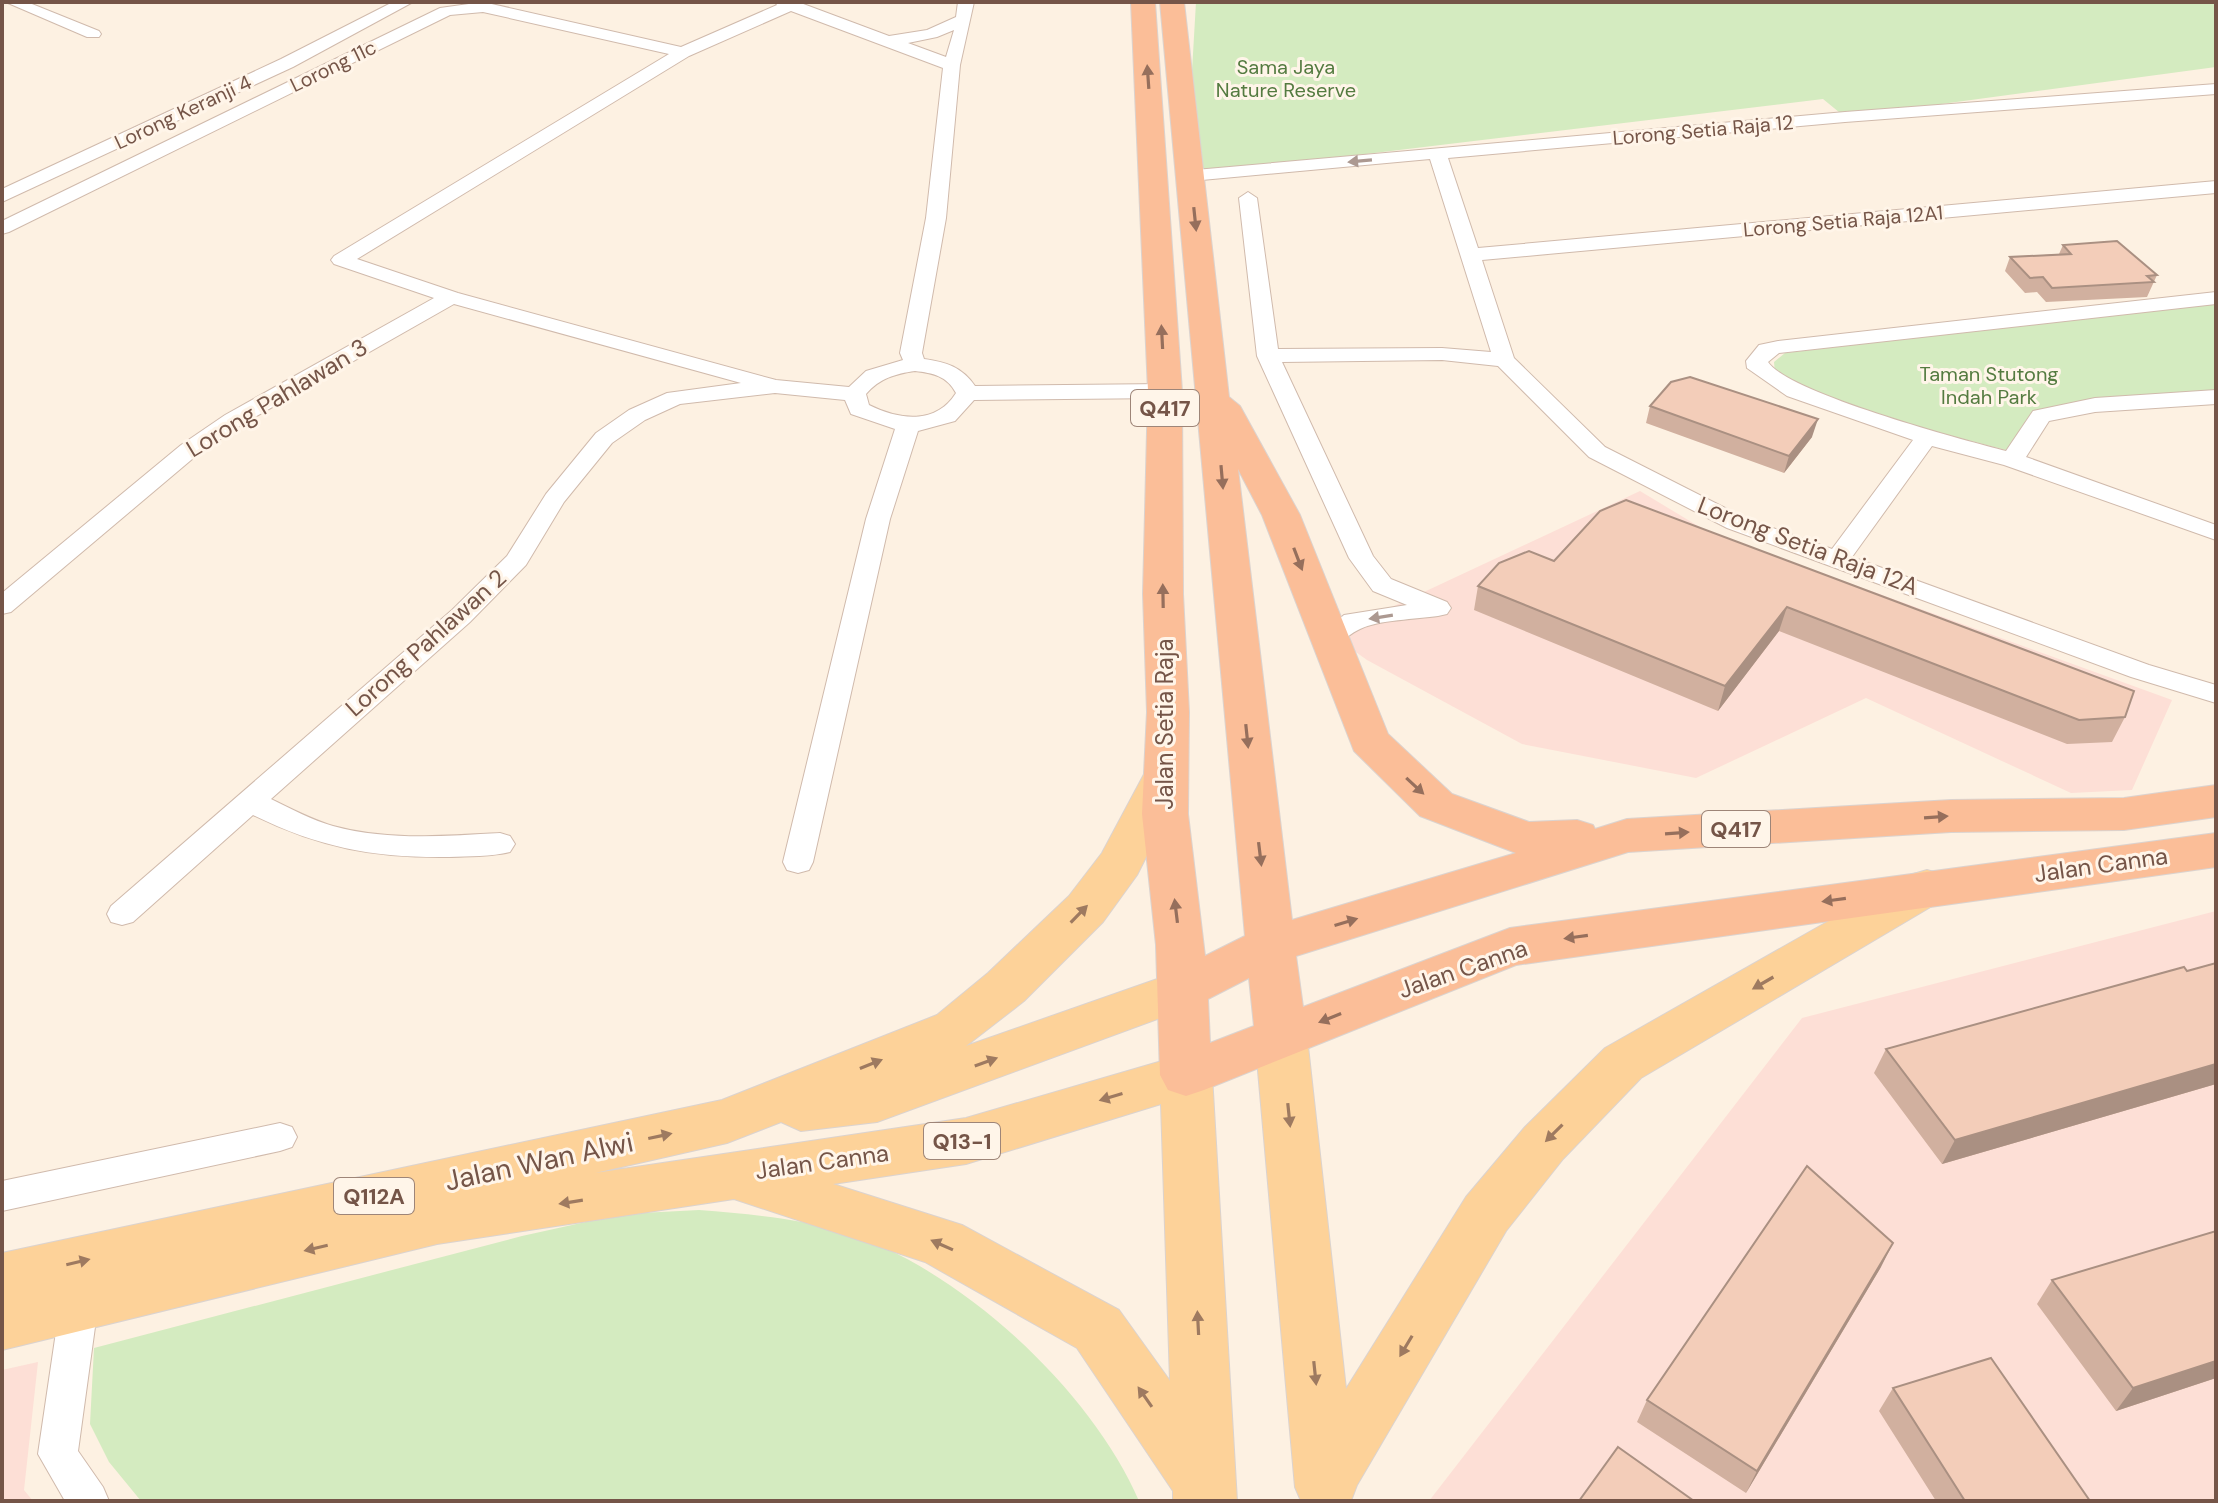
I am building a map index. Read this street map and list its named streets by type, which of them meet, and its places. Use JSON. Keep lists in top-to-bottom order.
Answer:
{
  "streets": {
    "highway": ["Q417", "Jalan Setia Raja", "Jalan Canna"],
    "main road": ["Q13-1", "Jalan Wan Alwi", "Q112A"],
    "street": [
      "Lorong 11c",
      "Lorong Keranji 4",
      "Lorong Setia Raja 12",
      "Lorong Setia Raja 12A1",
      "Lorong Pahlawan 3",
      "Lorong Setia Raja 12A",
      "Lorong Pahlawan 2"
    ]
  },
  "crossings": [
    ["Lorong Setia Raja 12", "Q417"],
    ["Lorong Setia Raja 12", "Lorong Setia Raja 12A"],
    ["Lorong Setia Raja 12A1", "Lorong Setia Raja 12A"],
    ["Q417", "Jalan Setia Raja"],
    ["Q417", "Jalan Canna"],
    ["Jalan Canna", "Jalan Wan Alwi"]
  ],
  "parks": ["Sama Jaya Nature Reserve", "Taman Stutong Indah Park"]
}
